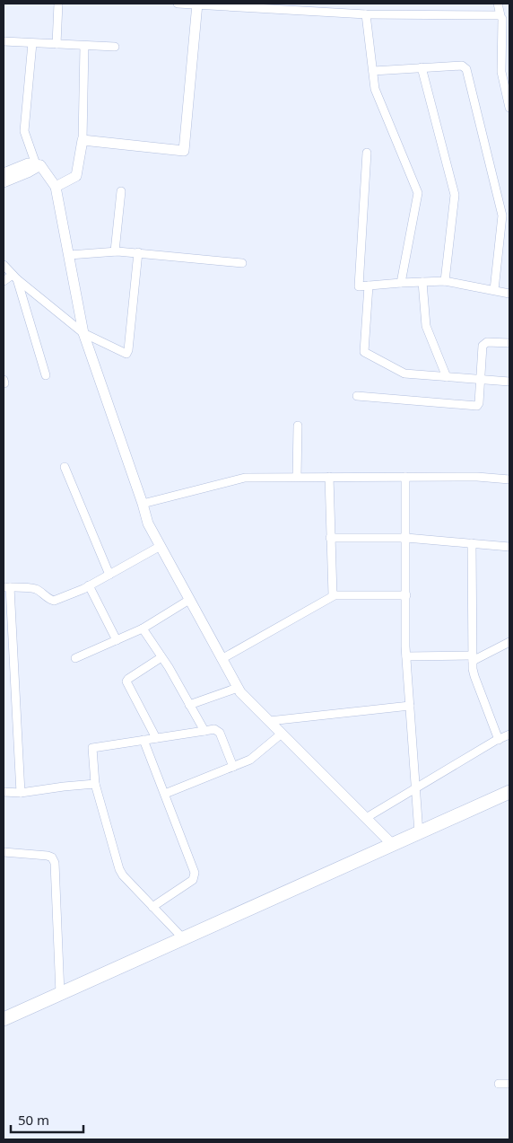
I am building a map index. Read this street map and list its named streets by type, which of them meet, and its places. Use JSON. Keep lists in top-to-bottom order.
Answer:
{
  "scale_bar": "50 m"
}
